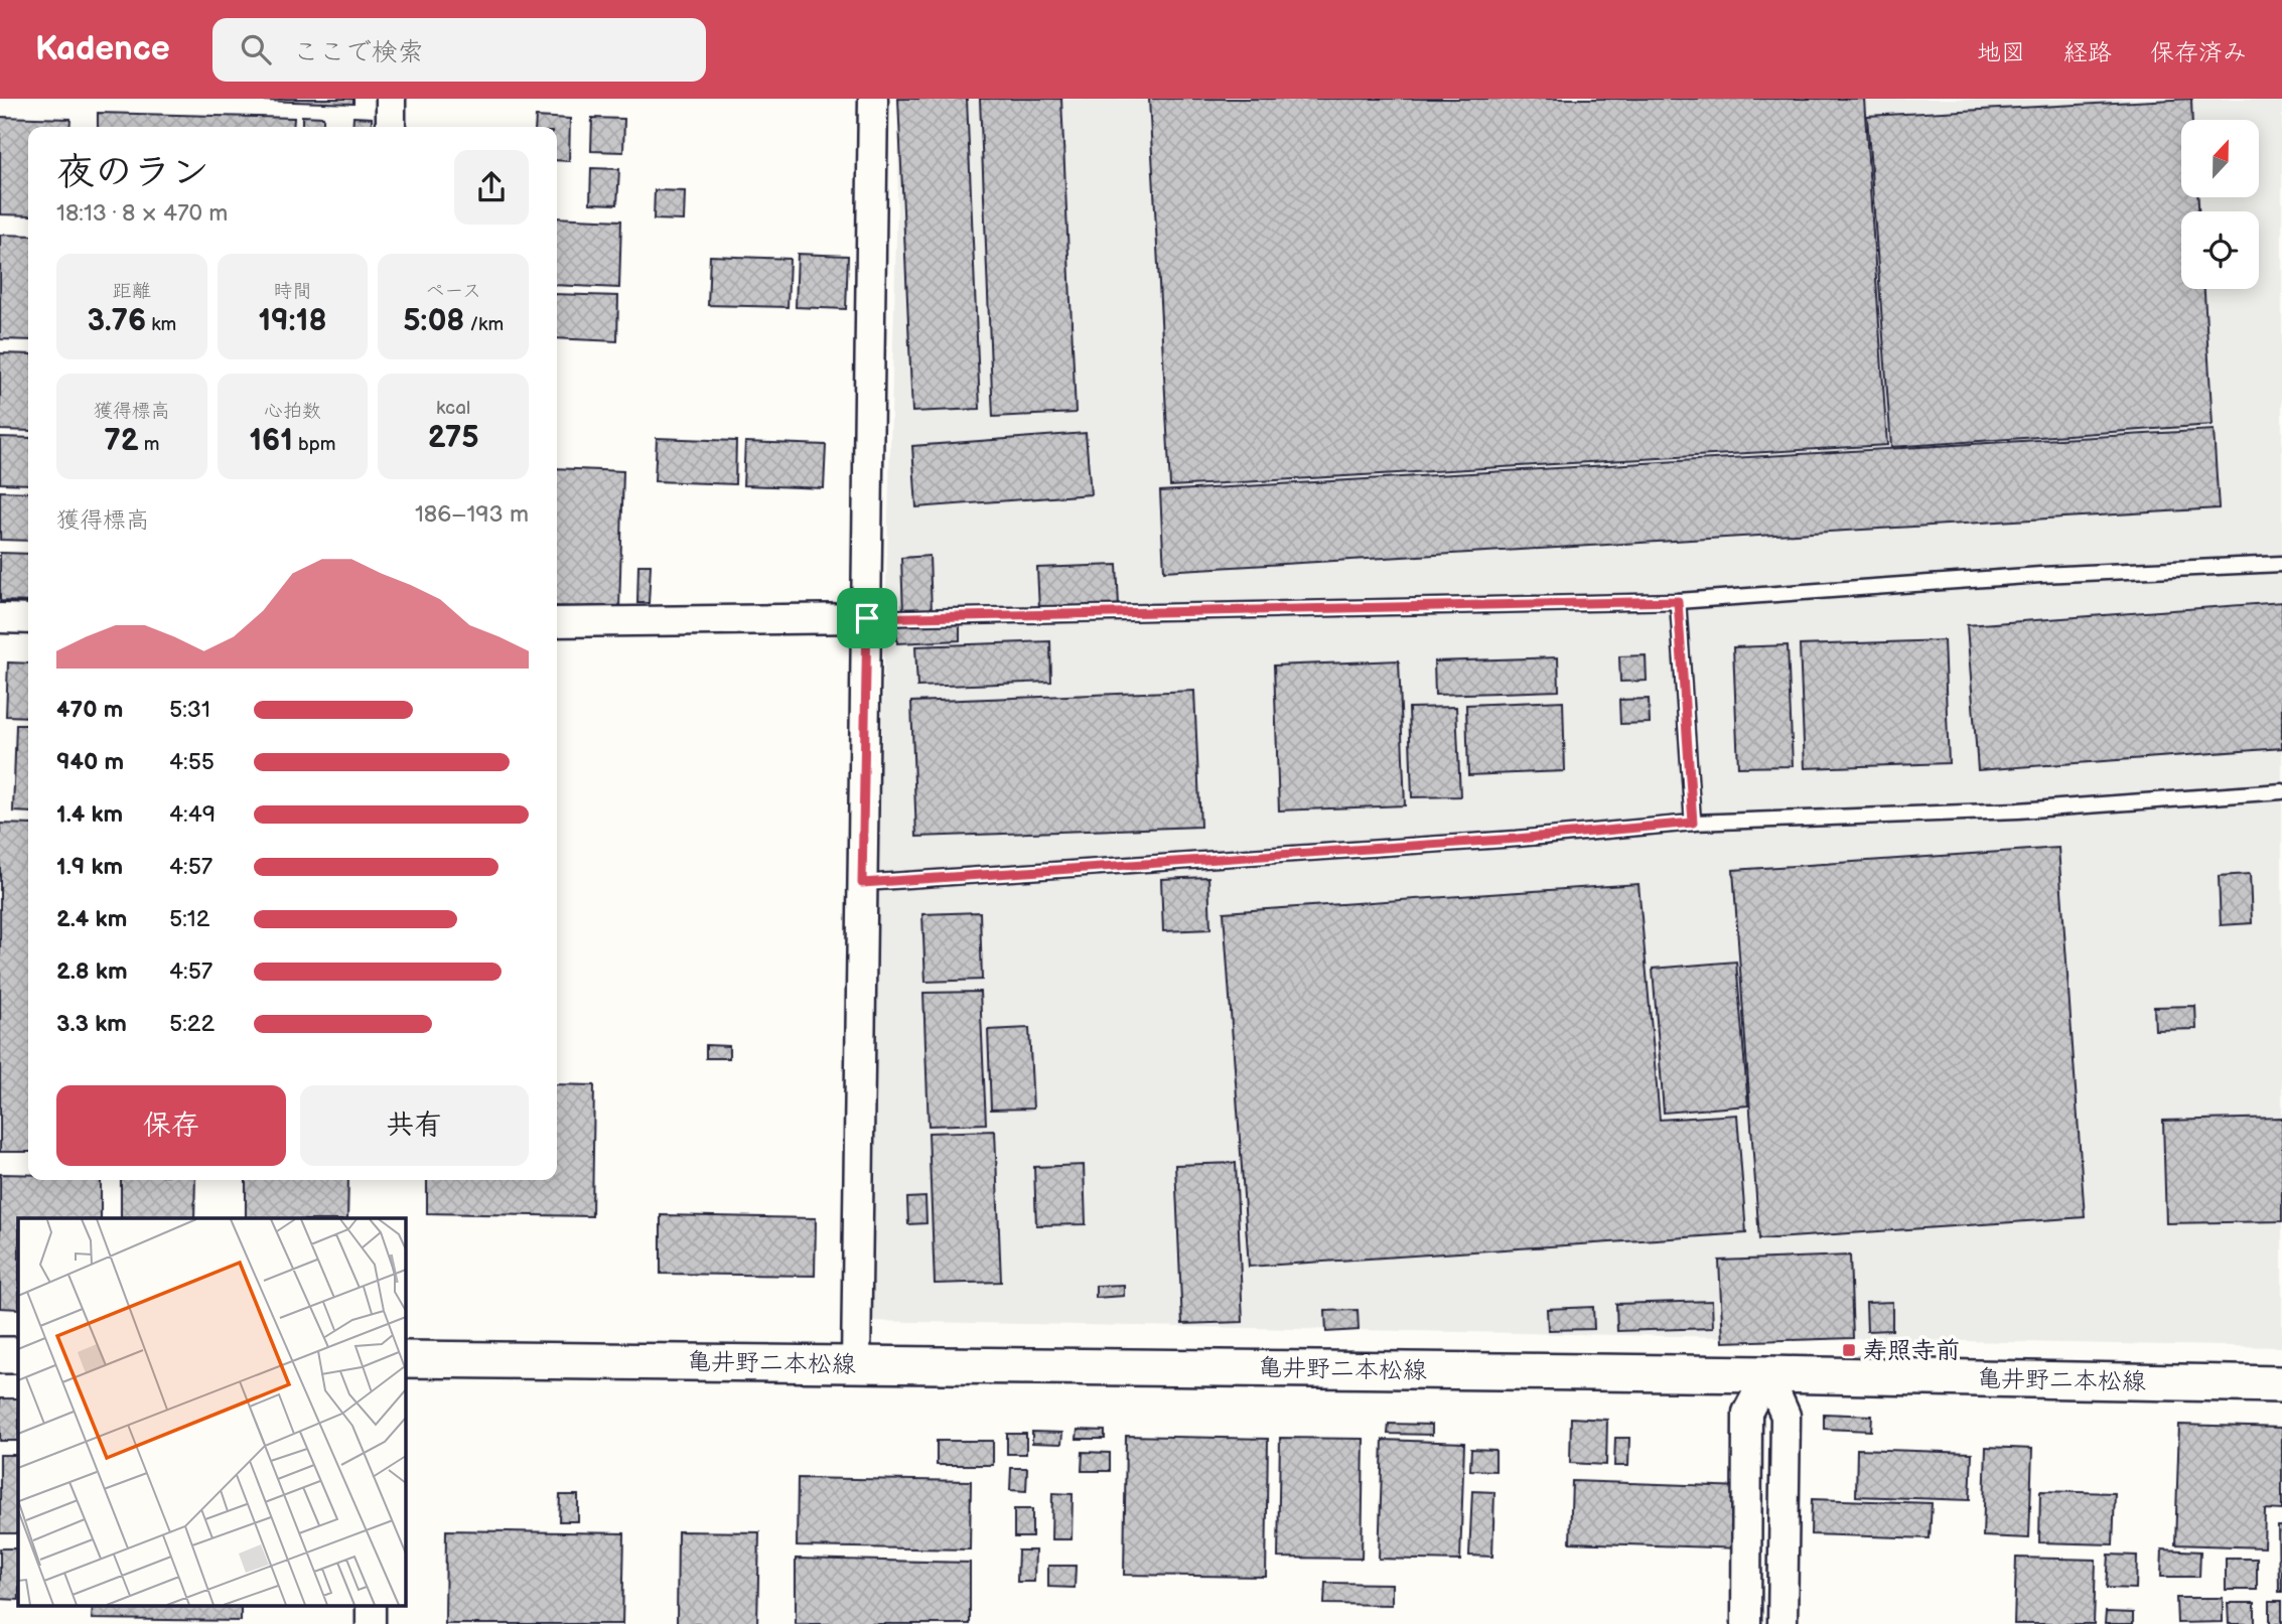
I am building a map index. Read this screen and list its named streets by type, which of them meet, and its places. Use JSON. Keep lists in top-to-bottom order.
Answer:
{
  "streets": {
    "street": ["亀井野二本松線"]
  },
  "places": {
    "transit": ["寿照寺前"]
  },
  "north": "top",
  "page": {
    "header": "Kadence",
    "search": "ここで検索",
    "nav": ["地図", "経路", "保存済み"],
    "heading": ["夜のラン", "18:13 · 8 × 470 m"],
    "stats": [
      ["距離", "3.76 km"],
      ["時間", "19:18"],
      ["ペース", "5:08 /km"],
      ["獲得標高", "72 m"],
      ["心拍数", "161 bpm"],
      ["kcal", "275"]
    ],
    "chart": ["獲得標高", "186–193 m"],
    "list": [
      {
        "name": "470 m",
        "note": "5:31"
      },
      {
        "name": "940 m",
        "note": "4:55"
      },
      {
        "name": "1.4 km",
        "note": "4:49"
      },
      {
        "name": "1.9 km",
        "note": "4:57"
      },
      {
        "name": "2.4 km",
        "note": "5:12"
      },
      {
        "name": "2.8 km",
        "note": "4:57"
      },
      {
        "name": "3.3 km",
        "note": "5:22"
      }
    ],
    "buttons": ["保存", "共有"]
  }
}
